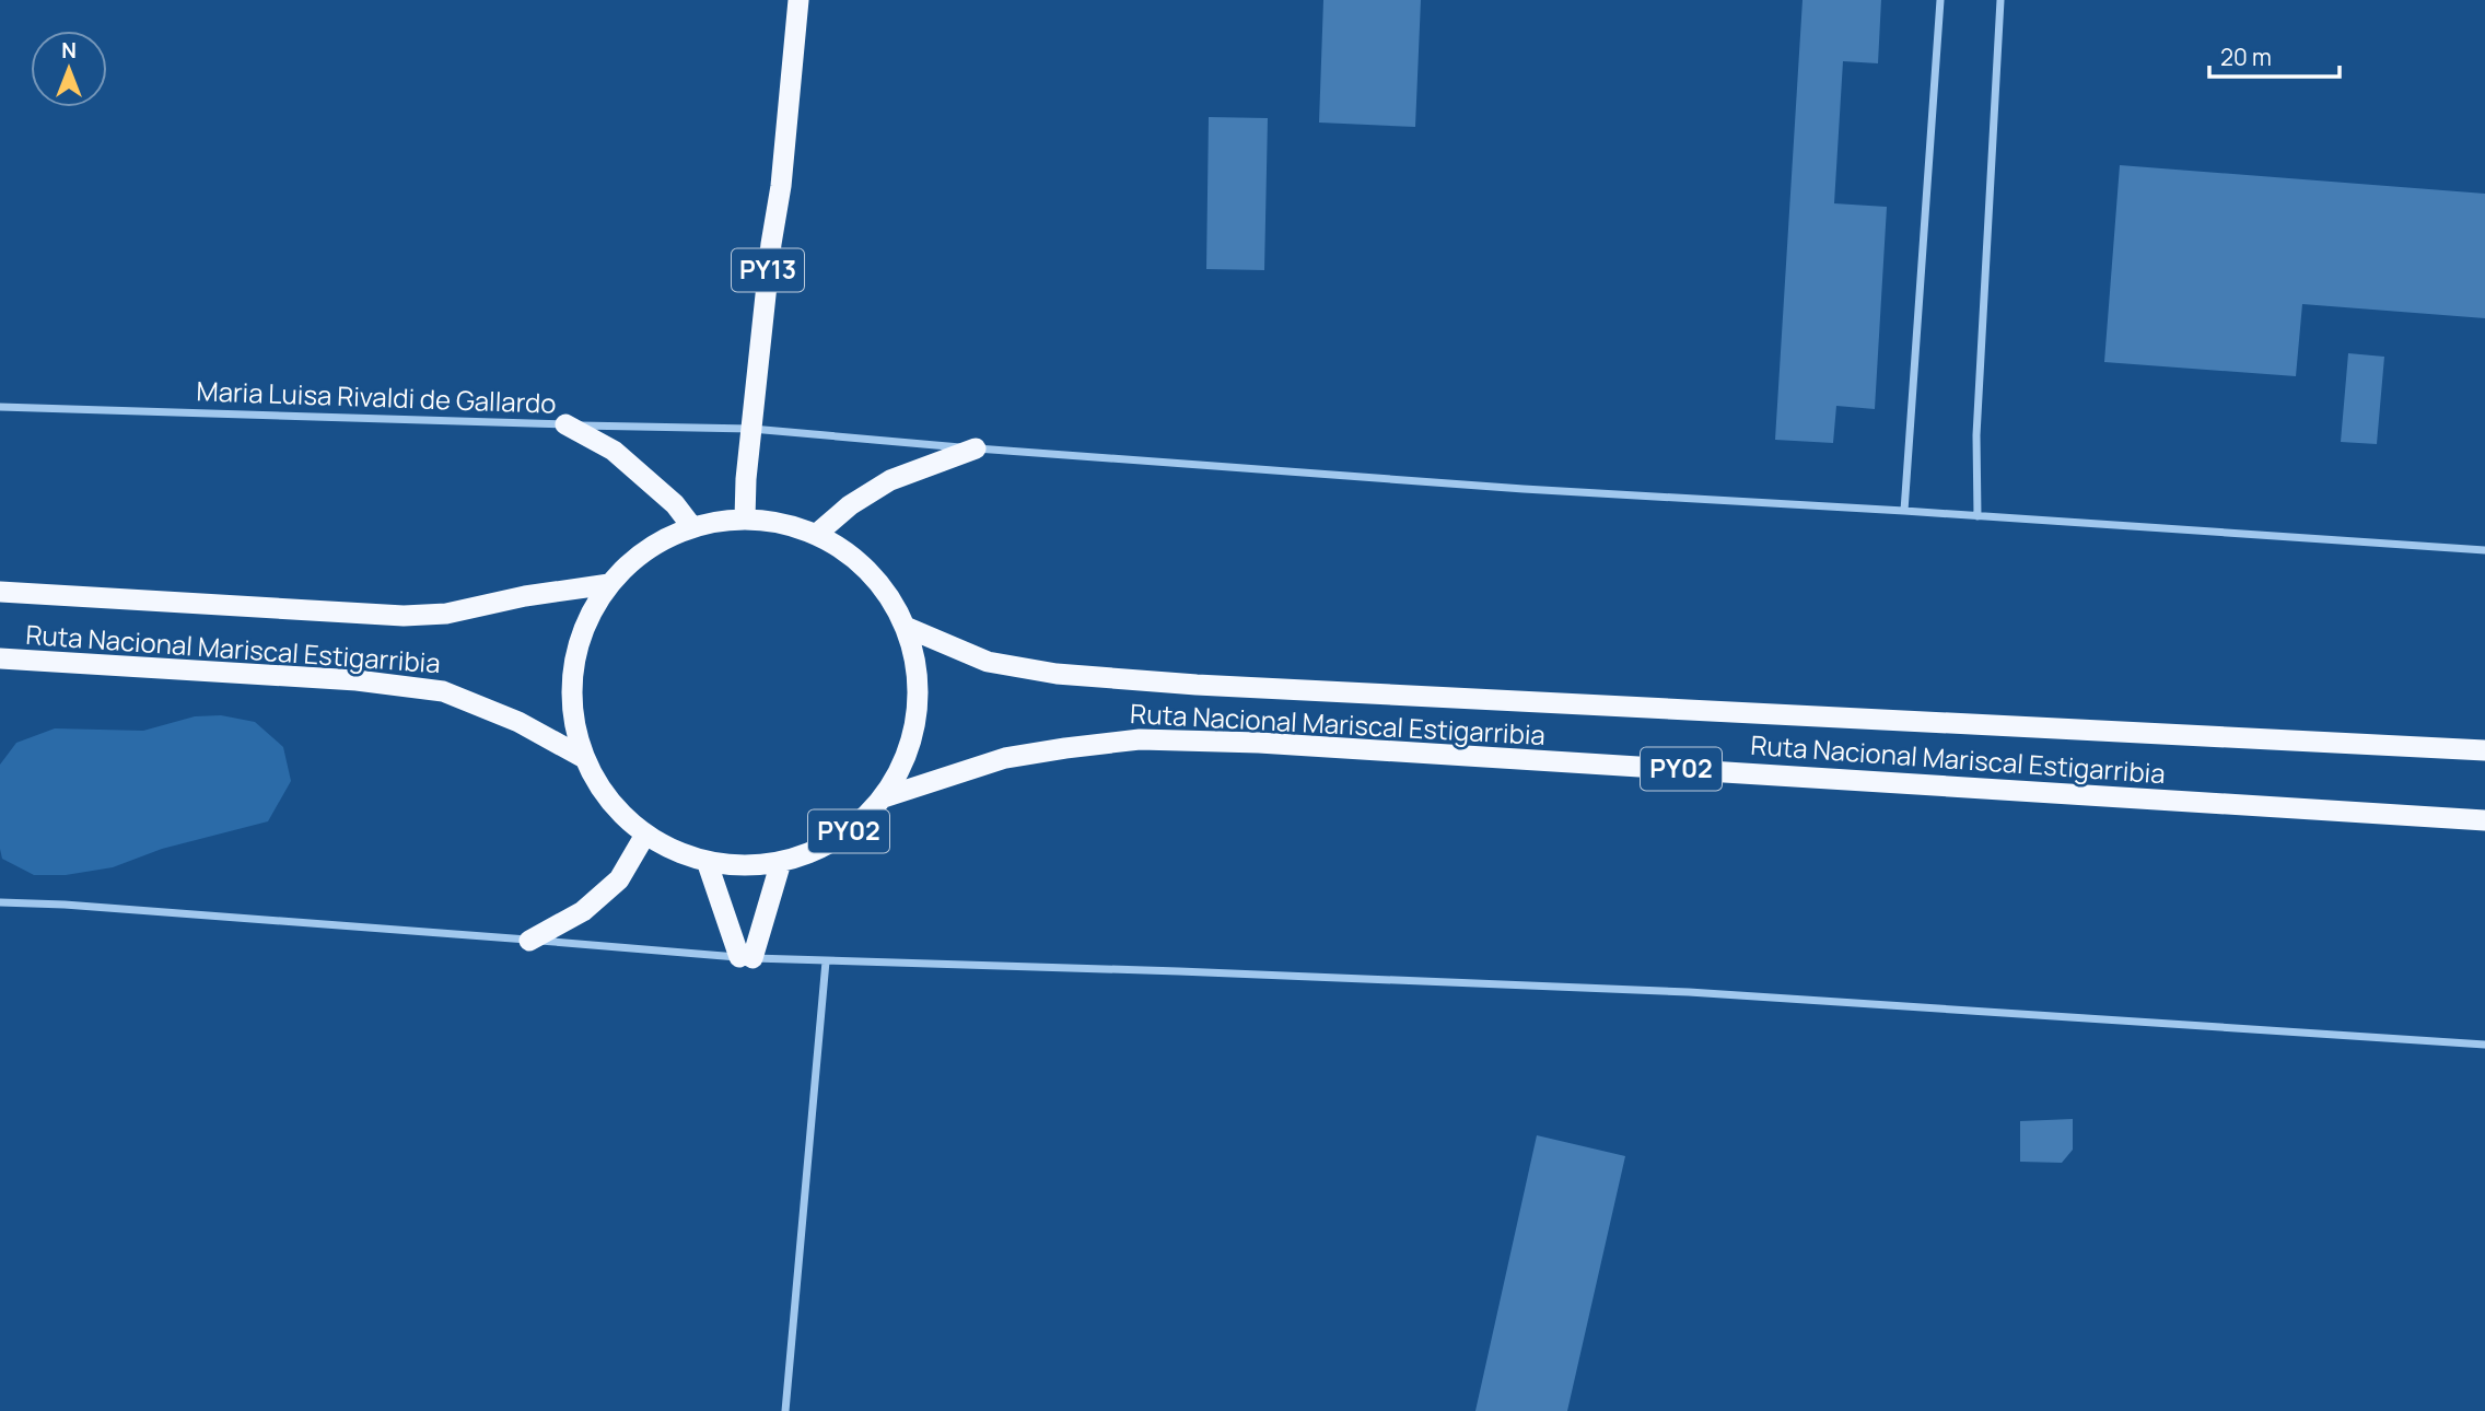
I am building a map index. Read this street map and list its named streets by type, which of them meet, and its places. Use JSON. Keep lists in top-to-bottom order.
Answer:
{
  "streets": {
    "highway": ["PY13", "Ruta Nacional Mariscal Estigarribia", "PY02"],
    "street": ["Maria Luisa Rivaldi de Gallardo"]
  },
  "crossings": [
    ["PY13", "Maria Luisa Rivaldi de Gallardo"],
    ["PY13", "PY02"],
    ["Ruta Nacional Mariscal Estigarribia", "PY02"]
  ],
  "scale_bar": "20 m",
  "north": "top"
}
